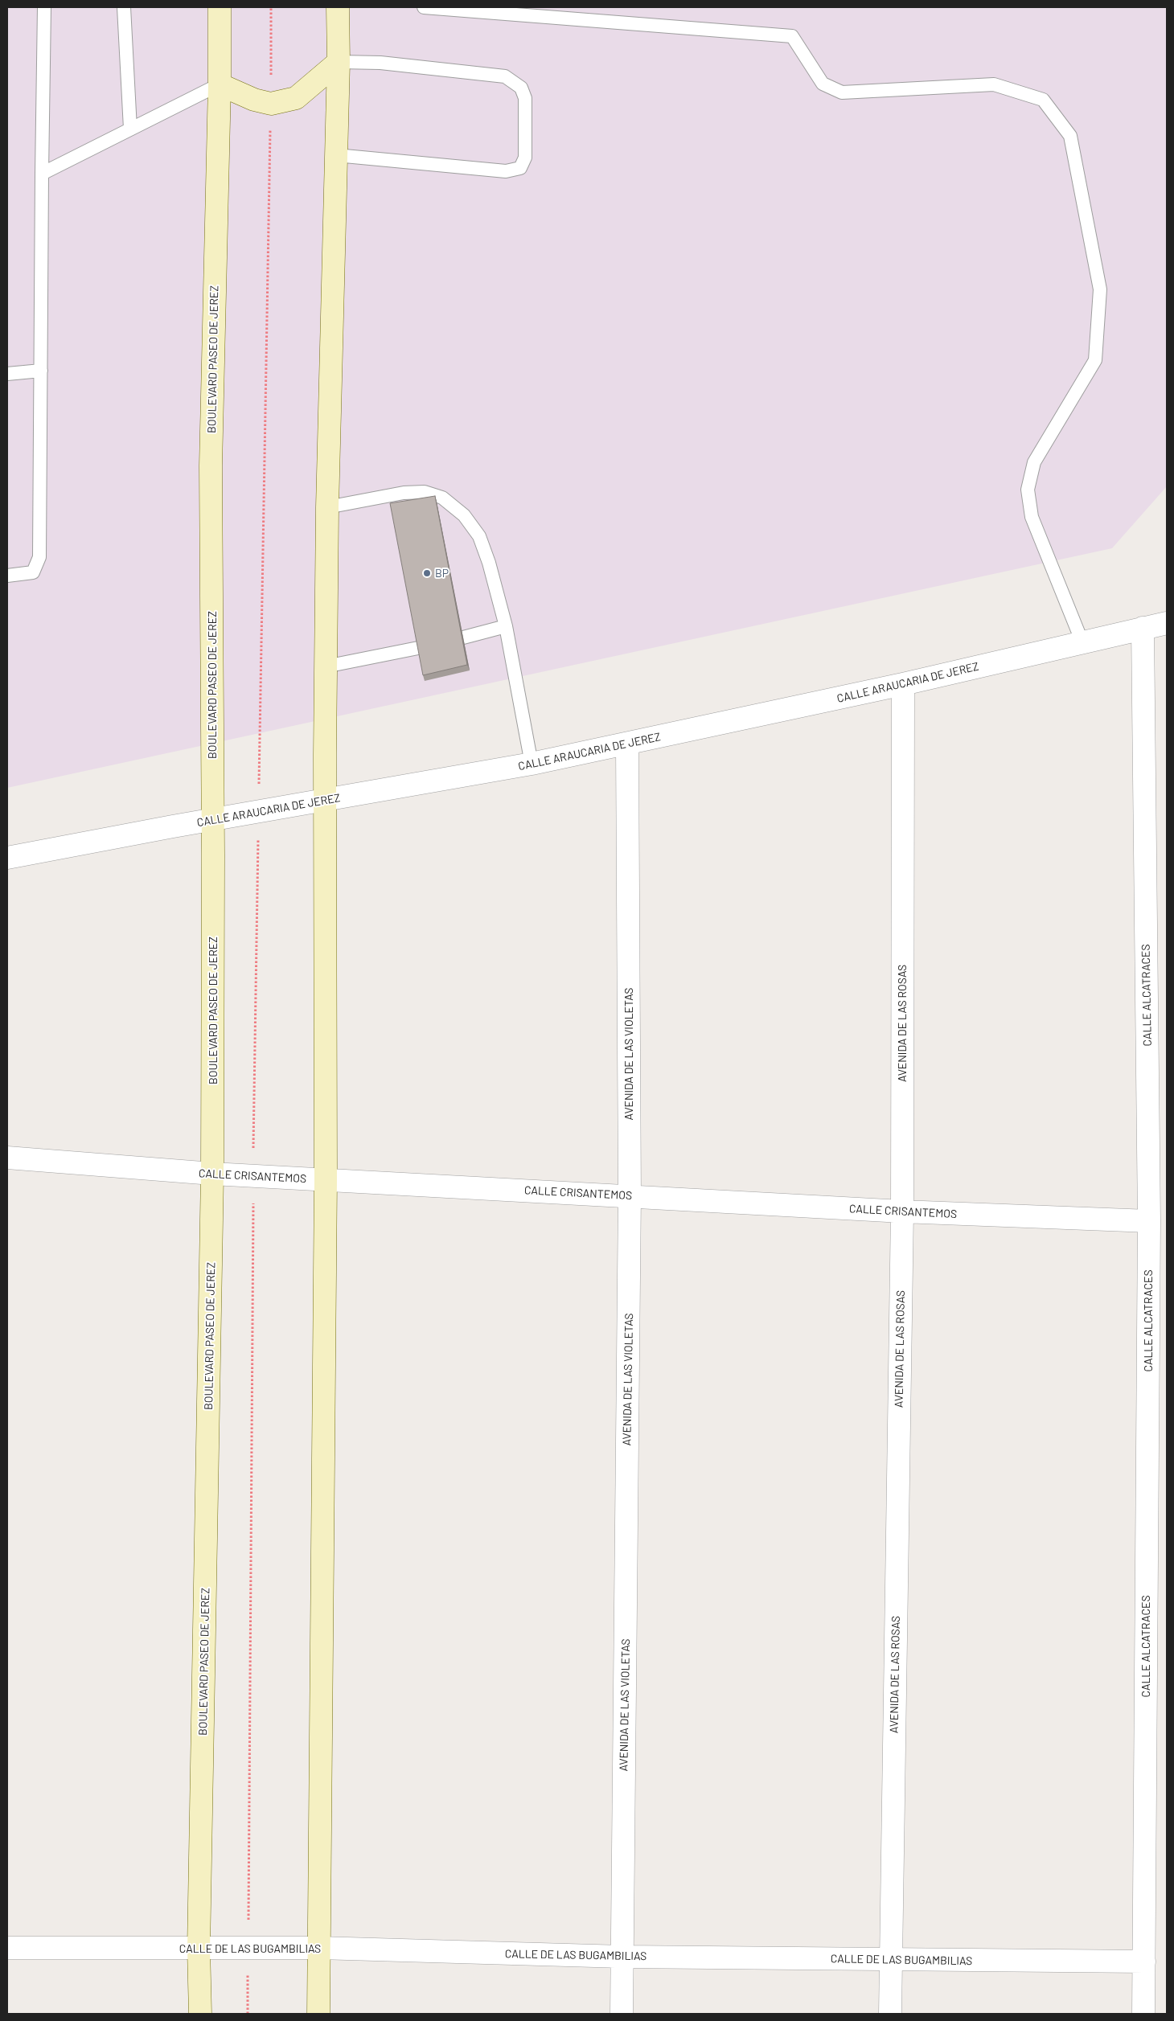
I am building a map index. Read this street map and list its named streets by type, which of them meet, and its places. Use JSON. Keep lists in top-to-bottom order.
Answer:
{
  "streets": {
    "main road": ["BOULEVARD PASEO DE JEREZ"],
    "street": [
      "CALLE ARAUCARIA DE JEREZ",
      "CALLE ALCATRACES",
      "AVENIDA DE LAS ROSAS",
      "AVENIDA DE LAS VIOLETAS",
      "CALLE CRISANTEMOS",
      "CALLE DE LAS BUGAMBILIAS"
    ]
  },
  "crossings": [
    ["BOULEVARD PASEO DE JEREZ", "CALLE ARAUCARIA DE JEREZ"],
    ["BOULEVARD PASEO DE JEREZ", "CALLE CRISANTEMOS"],
    ["BOULEVARD PASEO DE JEREZ", "CALLE DE LAS BUGAMBILIAS"],
    ["CALLE ARAUCARIA DE JEREZ", "CALLE ALCATRACES"],
    ["CALLE ARAUCARIA DE JEREZ", "AVENIDA DE LAS ROSAS"],
    ["CALLE ARAUCARIA DE JEREZ", "AVENIDA DE LAS VIOLETAS"],
    ["CALLE ALCATRACES", "CALLE CRISANTEMOS"],
    ["CALLE ALCATRACES", "CALLE DE LAS BUGAMBILIAS"],
    ["AVENIDA DE LAS ROSAS", "CALLE CRISANTEMOS"],
    ["AVENIDA DE LAS ROSAS", "CALLE DE LAS BUGAMBILIAS"],
    ["AVENIDA DE LAS VIOLETAS", "CALLE CRISANTEMOS"],
    ["AVENIDA DE LAS VIOLETAS", "CALLE DE LAS BUGAMBILIAS"]
  ],
  "places": ["BP"]
}
